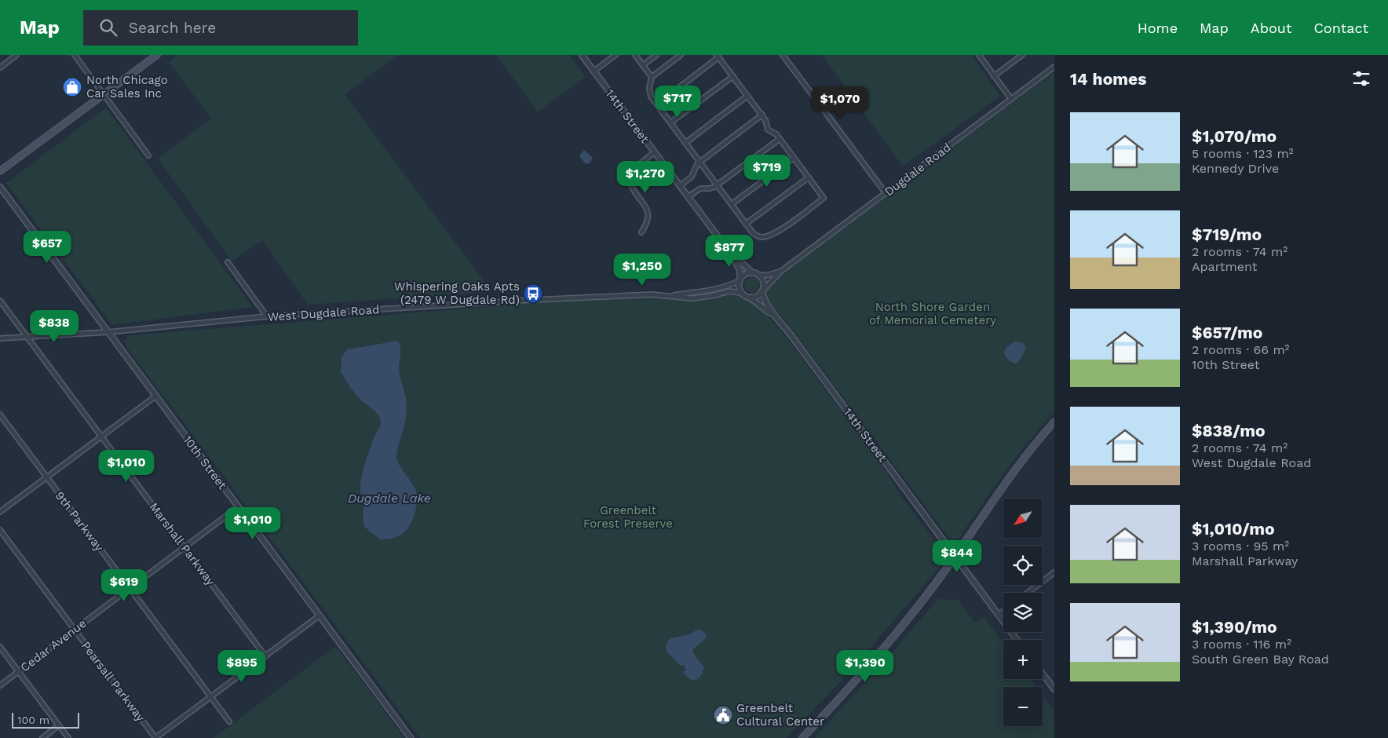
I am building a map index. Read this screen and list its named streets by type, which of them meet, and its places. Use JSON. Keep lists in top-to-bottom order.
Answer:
{
  "streets": {
    "street": [
      "14th Street",
      "Dugdale Road",
      "West Dugdale Road",
      "10th Street",
      "9th Parkway",
      "Marshall Parkway",
      "Cedar Avenue",
      "Pearsall Parkway"
    ]
  },
  "crossings": [
    ["West Dugdale Road", "10th Street"],
    ["West Dugdale Road", "Marshall Parkway"],
    ["10th Street", "Cedar Avenue"],
    ["9th Parkway", "Cedar Avenue"],
    ["Marshall Parkway", "Cedar Avenue"],
    ["Cedar Avenue", "Pearsall Parkway"]
  ],
  "water": ["Dugdale Lake"],
  "parks": ["North Shore Garden of Memorial Cemetery", "Greenbelt Forest Preserve"],
  "places": {
    "shop": ["North Chicago Car Sales Inc"],
    "bus stop": ["Whispering Oaks Apts (2479 W Dugdale Rd)"],
    "public building": ["Greenbelt Cultural Center"]
  },
  "scale_bar": "100 m",
  "north": "bottom left",
  "page": {
    "header": "Map",
    "search": "Search here",
    "nav": [
      "Home",
      "Map",
      "About",
      "Contact"
    ],
    "heading": "14 homes",
    "price": [
      "$717",
      "$1,070",
      "$719",
      "$1,270",
      "$657",
      "$877",
      "$1,250",
      "$838",
      "$1,010",
      "$1,010",
      "$844",
      "$619",
      "$895",
      "$1,390"
    ],
    "list": [
      {
        "name": "$1,070/mo",
        "note": "5 rooms · 123 m² · Kennedy Drive"
      },
      {
        "name": "$719/mo",
        "note": "2 rooms · 74 m² · Apartment"
      },
      {
        "name": "$657/mo",
        "note": "2 rooms · 66 m² · 10th Street"
      },
      {
        "name": "$838/mo",
        "note": "2 rooms · 74 m² · West Dugdale Road"
      },
      {
        "name": "$1,010/mo",
        "note": "3 rooms · 95 m² · Marshall Parkway"
      },
      {
        "name": "$1,390/mo",
        "note": "3 rooms · 116 m² · South Green Bay Road"
      }
    ],
    "map_buttons": ["+", "−"],
    "scale": "100 m"
  }
}
